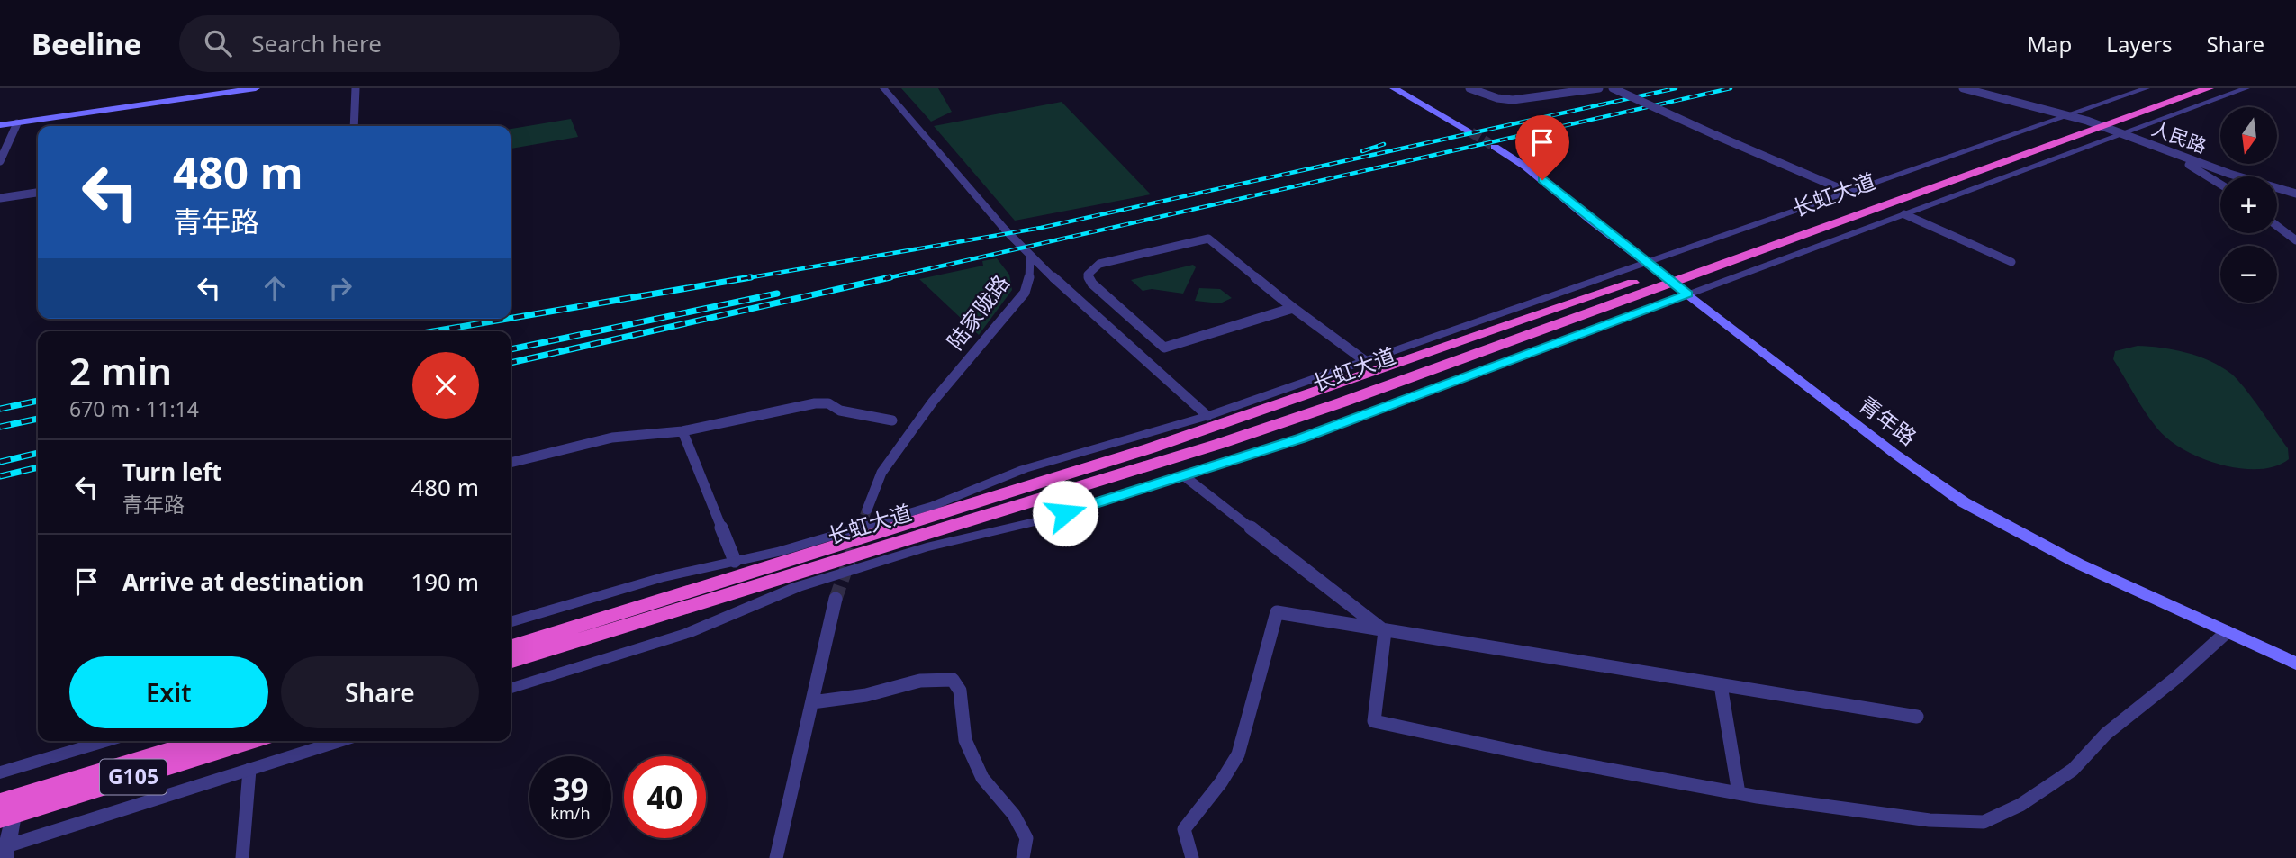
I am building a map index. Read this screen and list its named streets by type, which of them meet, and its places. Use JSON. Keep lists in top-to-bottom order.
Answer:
{
  "streets": {
    "highway": ["长虹大道", "G105"],
    "main road": ["青年路"],
    "street": ["人民路", "陆家陇路"]
  },
  "crossings": [
    ["人民路", "长虹大道"],
    ["长虹大道", "青年路"]
  ],
  "north": "bottom",
  "page": {
    "header": "Beeline",
    "search": "Search here",
    "nav": ["Map", "Layers", "Share"],
    "map_buttons": ["+", "−"],
    "turn": ["480 m", "青年路"],
    "heading": ["2 min", "670 m · 11:14"],
    "list": [
      {
        "name": "Turn left",
        "note": "青年路",
        "value": "480 m"
      },
      {
        "name": "Arrive at destination",
        "value": "190 m"
      }
    ],
    "buttons": ["Exit", "Share"],
    "speed": "39 km/h",
    "limit": "40"
  }
}
